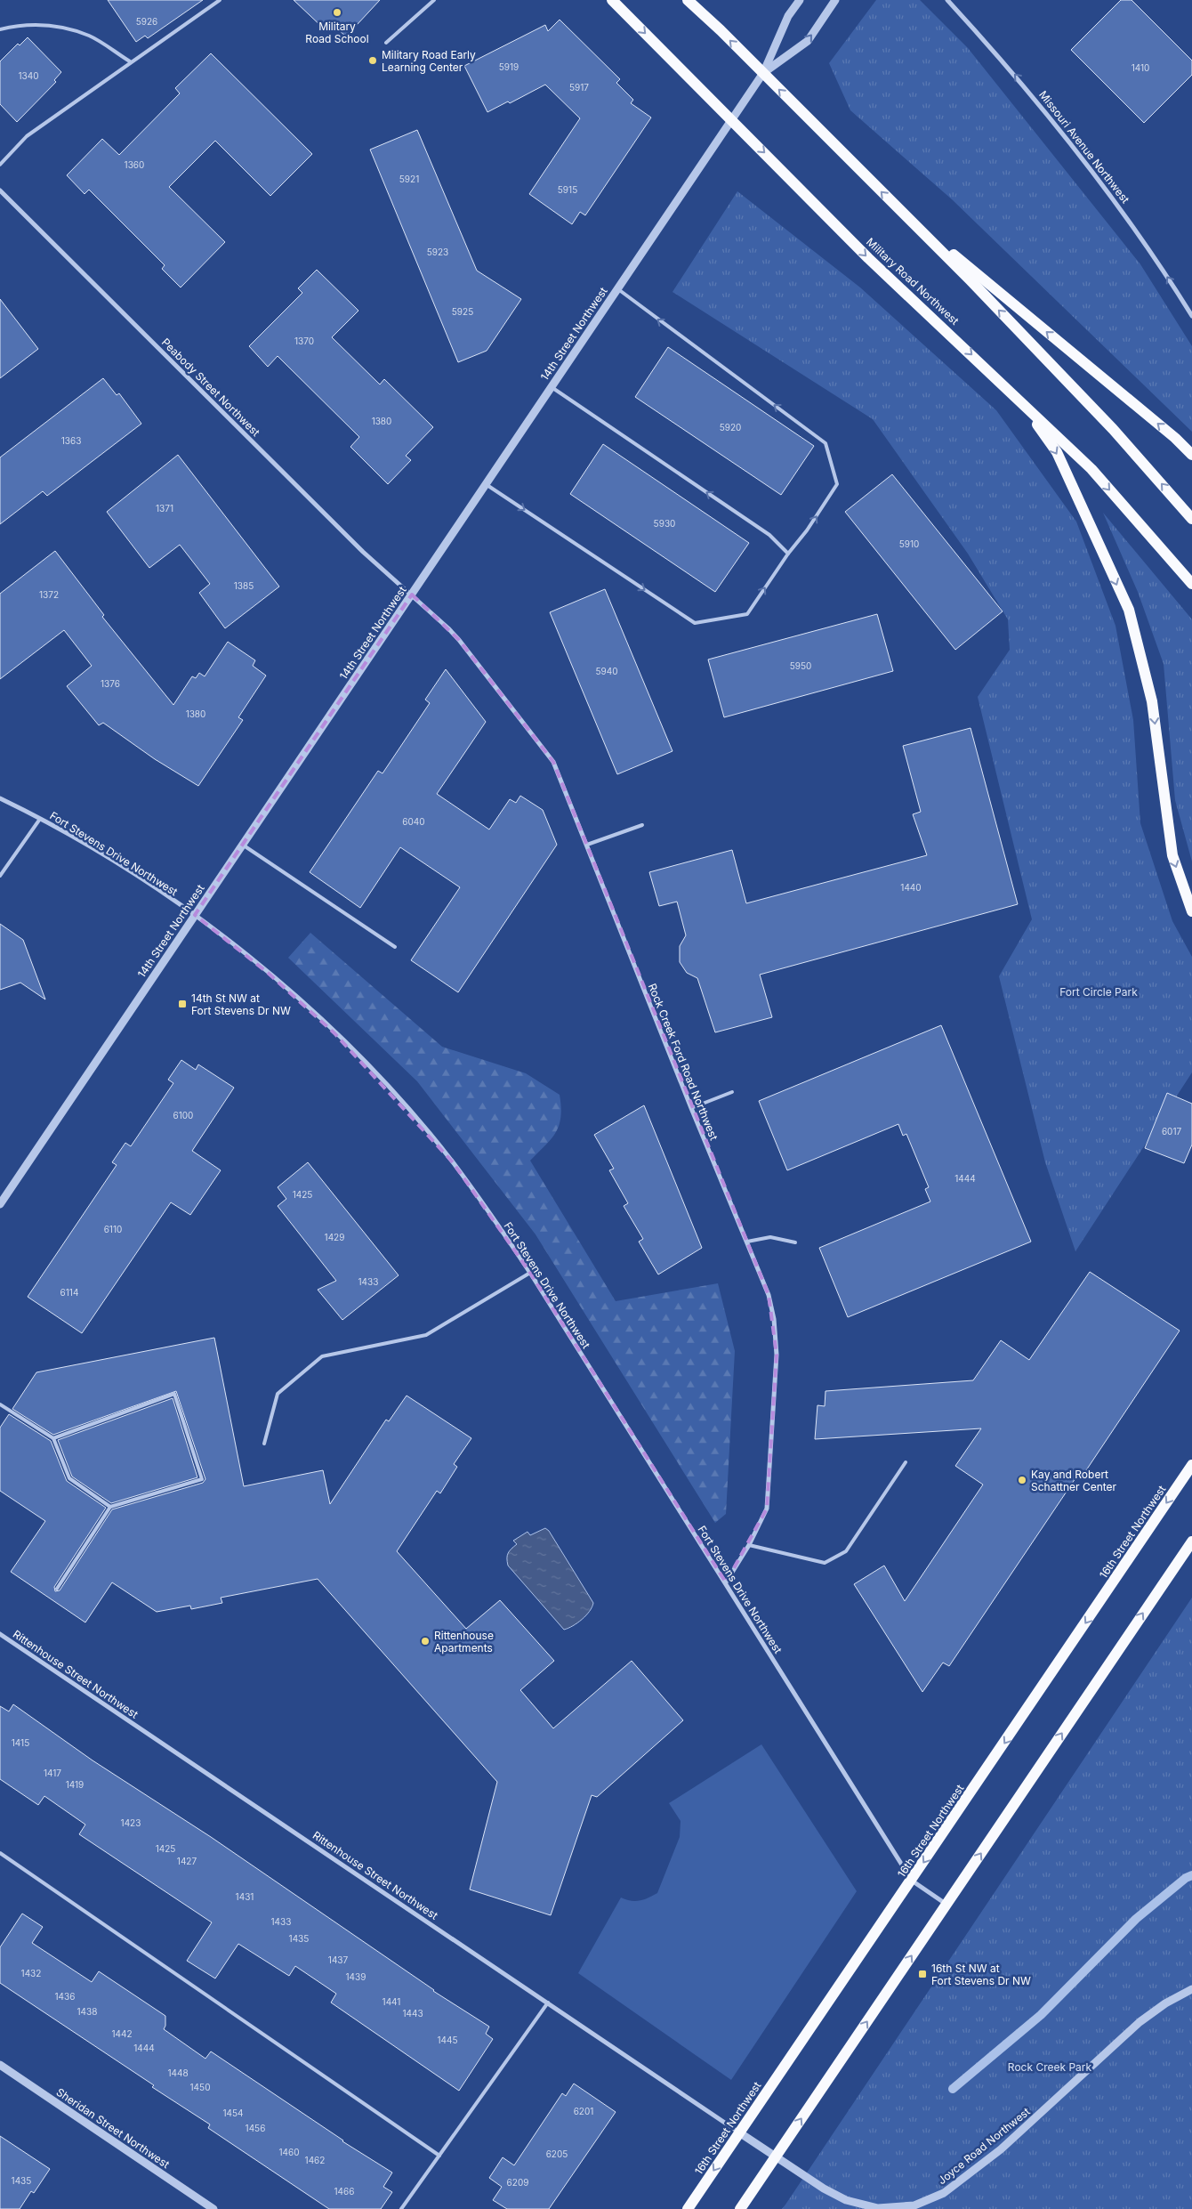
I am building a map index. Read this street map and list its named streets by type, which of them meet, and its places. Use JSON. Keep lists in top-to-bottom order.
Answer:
{
  "streets": {
    "main road": ["Military Road Northwest", "16th Street Northwest"],
    "street": [
      "Missouri Avenue Northwest",
      "14th Street Northwest",
      "Peabody Street Northwest",
      "Fort Stevens Drive Northwest",
      "Rock Creek Ford Road Northwest",
      "Rittenhouse Street Northwest",
      "Sheridan Street Northwest",
      "Joyce Road Northwest"
    ]
  },
  "crossings": [
    ["Military Road Northwest", "14th Street Northwest"],
    ["14th Street Northwest", "Peabody Street Northwest"],
    ["14th Street Northwest", "Fort Stevens Drive Northwest"],
    ["14th Street Northwest", "Rock Creek Ford Road Northwest"],
    ["Peabody Street Northwest", "Rock Creek Ford Road Northwest"],
    ["Fort Stevens Drive Northwest", "Rock Creek Ford Road Northwest"],
    ["Fort Stevens Drive Northwest", "16th Street Northwest"],
    ["16th Street Northwest", "Rittenhouse Street Northwest"],
    ["16th Street Northwest", "Joyce Road Northwest"],
    ["Rittenhouse Street Northwest", "Joyce Road Northwest"]
  ],
  "one_way": ["Missouri Avenue Northwest"],
  "parks": ["Fort Circle Park", "Rock Creek Park"],
  "places": {
    "other": [
      "Military Road School",
      "Military Road Early Learning Center",
      "Kay and Robert Schattner Center",
      "Rittenhouse Apartments"
    ],
    "transit": ["14th St NW at Fort Stevens Dr NW", "16th St NW at Fort Stevens Dr NW"]
  },
  "house_numbers": [
    "5926",
    "5919",
    "1410",
    "1340",
    "5917",
    "1360",
    "5921",
    "5915",
    "5923",
    "5925",
    "1370",
    "1380",
    "5920",
    "1363",
    "1371",
    "5930",
    "5910",
    "1385",
    "1372",
    "5950",
    "5940",
    "1376",
    "1380",
    "6040",
    "1440",
    "6100",
    "6017",
    "1444",
    "1425",
    "6110",
    "1429",
    "1433",
    "6114",
    "1415",
    "1417",
    "1419",
    "1423",
    "1425",
    "1427",
    "1431",
    "1433",
    "1435",
    "1437",
    "1432",
    "1439",
    "1436",
    "1441",
    "1438",
    "1443",
    "1442",
    "1445",
    "1444",
    "1448",
    "1450",
    "6201",
    "1454",
    "1456",
    "1460",
    "6205",
    "1462",
    "1435",
    "6209",
    "1466"
  ]
}
